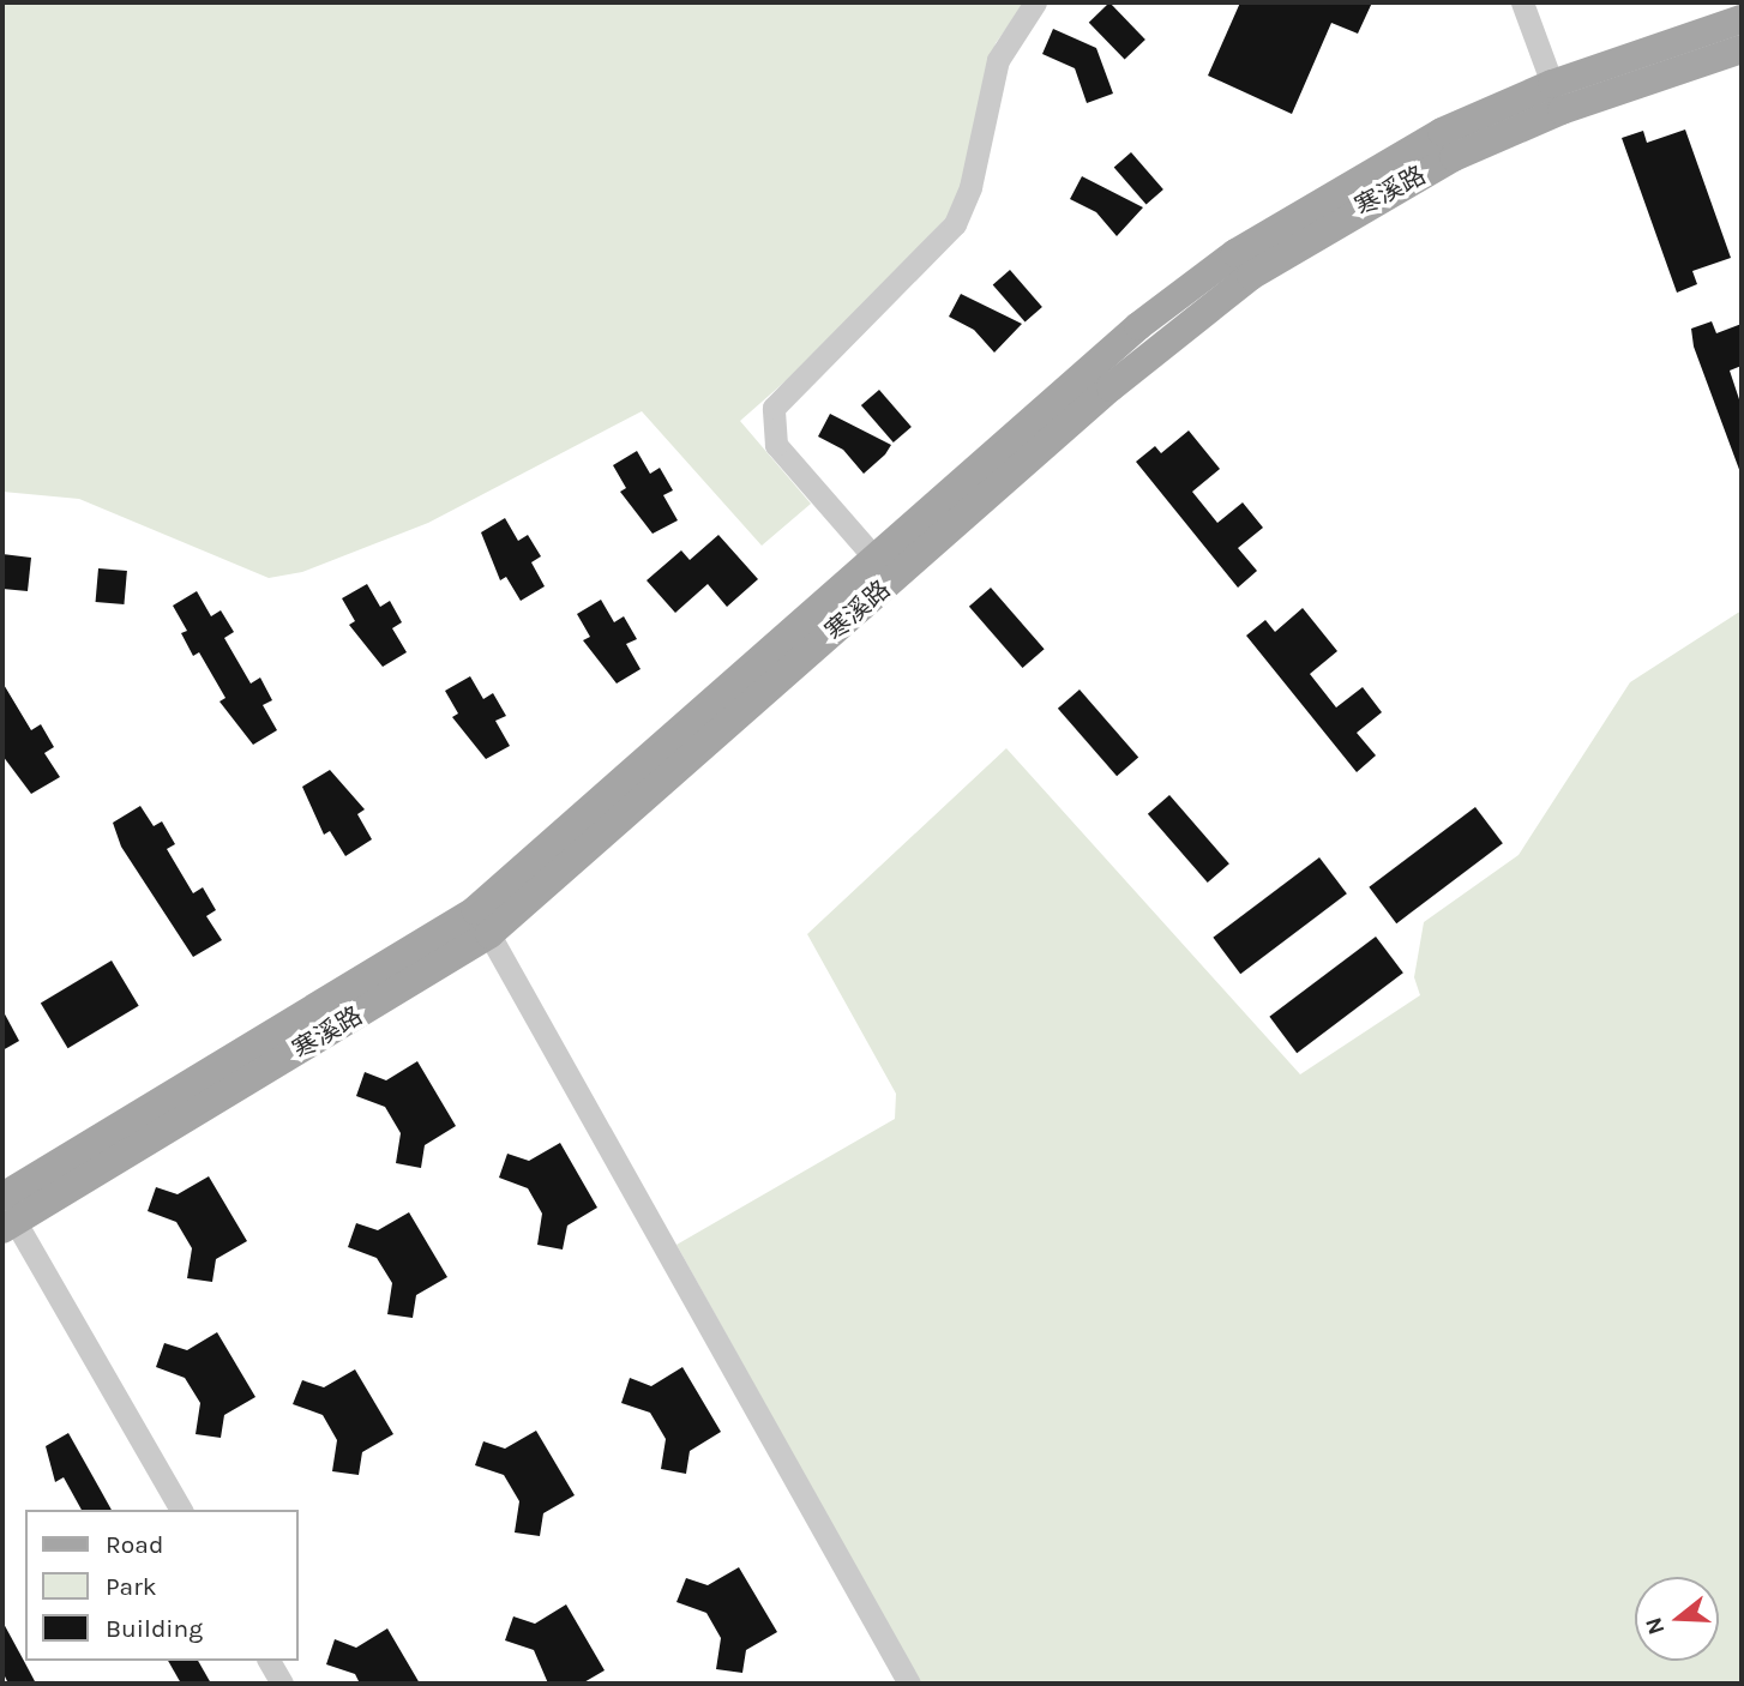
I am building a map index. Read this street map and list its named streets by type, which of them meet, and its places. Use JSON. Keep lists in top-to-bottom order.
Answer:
{
  "streets": {
    "main road": ["寒溪路"]
  },
  "legend": ["Road", "Park", "Building"],
  "north": "left"
}
